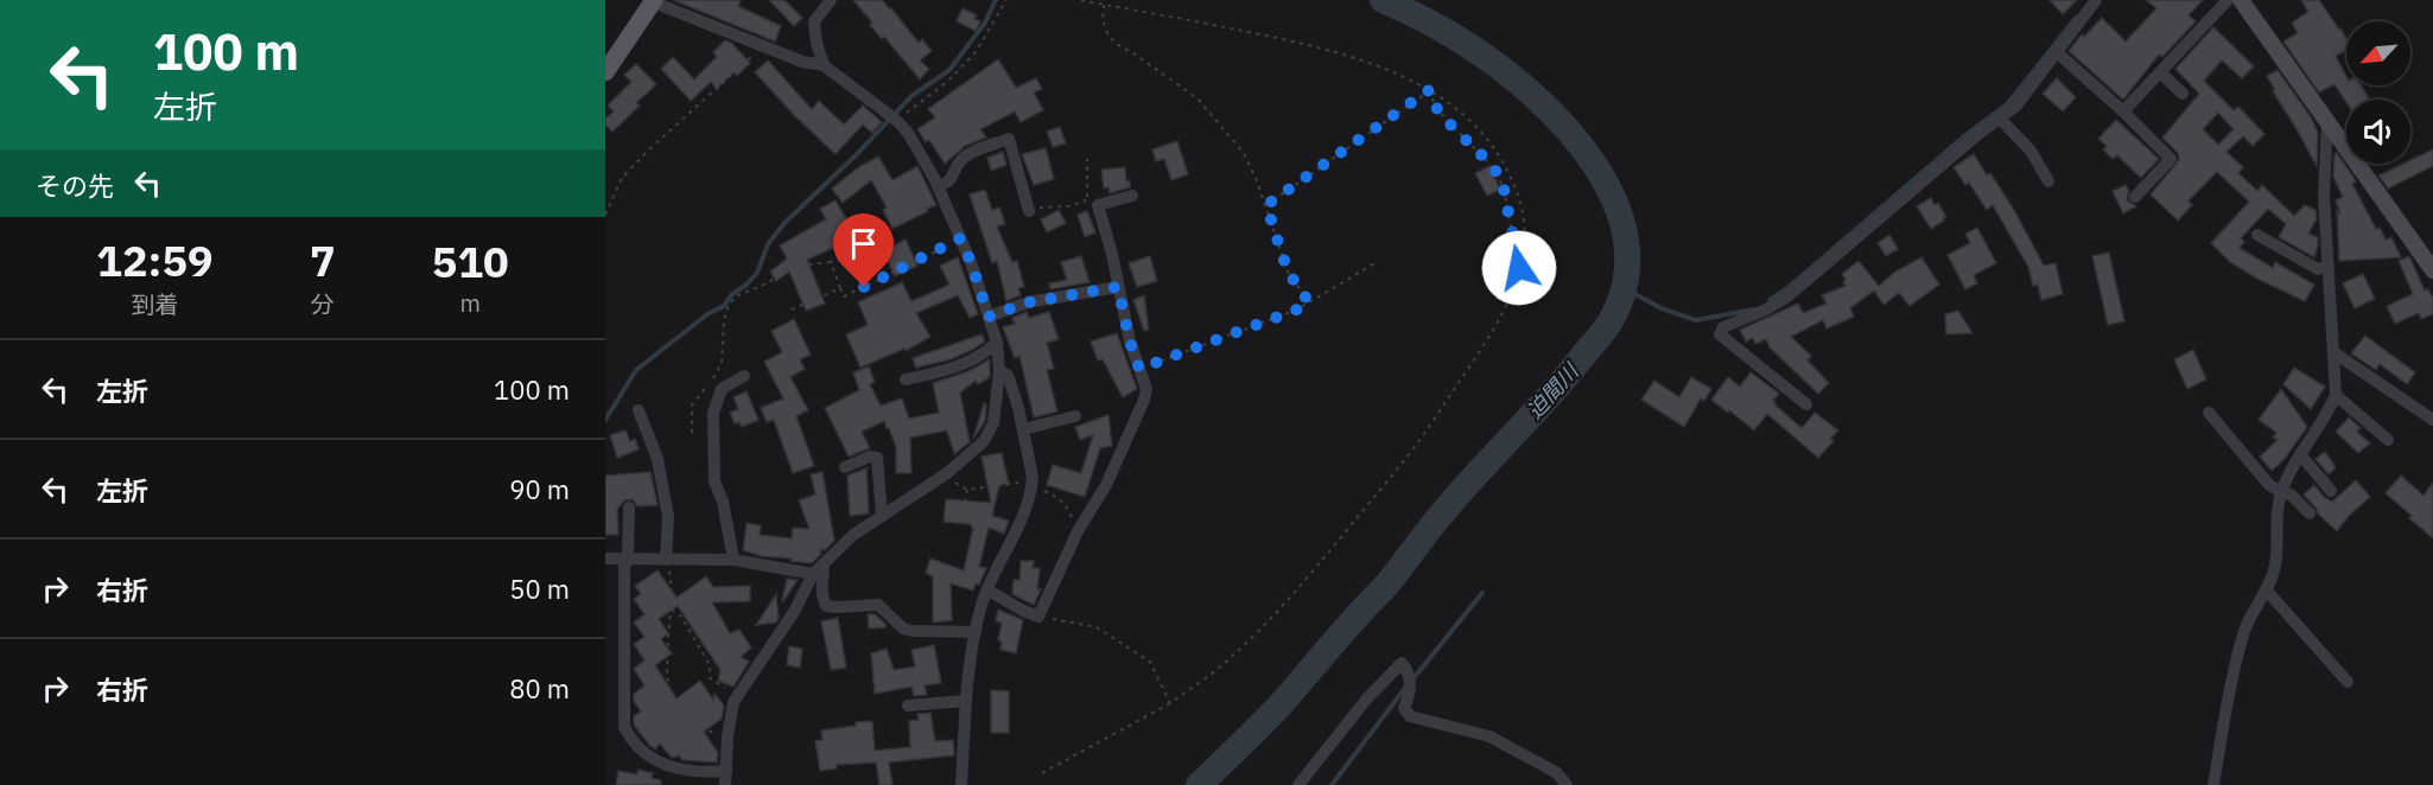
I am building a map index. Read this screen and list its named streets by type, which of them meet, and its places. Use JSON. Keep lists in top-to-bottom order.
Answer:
{
  "water": ["迫間川"],
  "north": "bottom left",
  "page": {
    "turn": ["100 m", "左折"],
    "then": "その先",
    "eta": [
      "12:59",
      "到着",
      "7",
      "分",
      "510",
      "m"
    ],
    "list": [
      {
        "name": "左折",
        "value": "100 m"
      },
      {
        "name": "左折",
        "value": "90 m"
      },
      {
        "name": "右折",
        "value": "50 m"
      },
      {
        "name": "右折",
        "value": "80 m"
      }
    ]
  }
}
